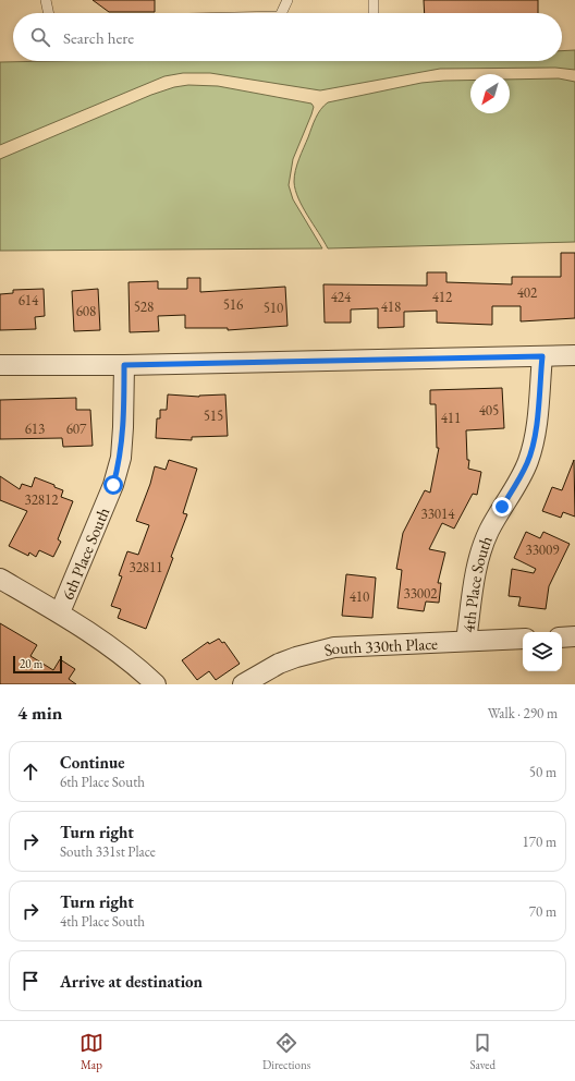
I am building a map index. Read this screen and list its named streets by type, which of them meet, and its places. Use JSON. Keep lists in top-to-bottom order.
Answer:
{
  "streets": {
    "street": ["6th Place South", "4th Place South", "South 330th Place"]
  },
  "crossings": [
    ["4th Place South", "South 330th Place"]
  ],
  "house_numbers": [
    "402",
    "424",
    "412",
    "614",
    "516",
    "528",
    "418",
    "510",
    "608",
    "405",
    "515",
    "411",
    "613",
    "607",
    "32812",
    "33014",
    "33009",
    "32811",
    "33002",
    "410"
  ],
  "scale_bar": "20 m",
  "north": "bottom left",
  "page": {
    "search": "Search here",
    "scale": "20 m",
    "heading": ["4 min", "Walk · 290 m"],
    "list": [
      ["Continue", "6th Place South", "50 m"],
      ["Turn right", "South 331st Place", "170 m"],
      ["Turn right", "4th Place South", "70 m"],
      "Arrive at destination"
    ],
    "nav": ["Map", "Directions", "Saved"]
  }
}
